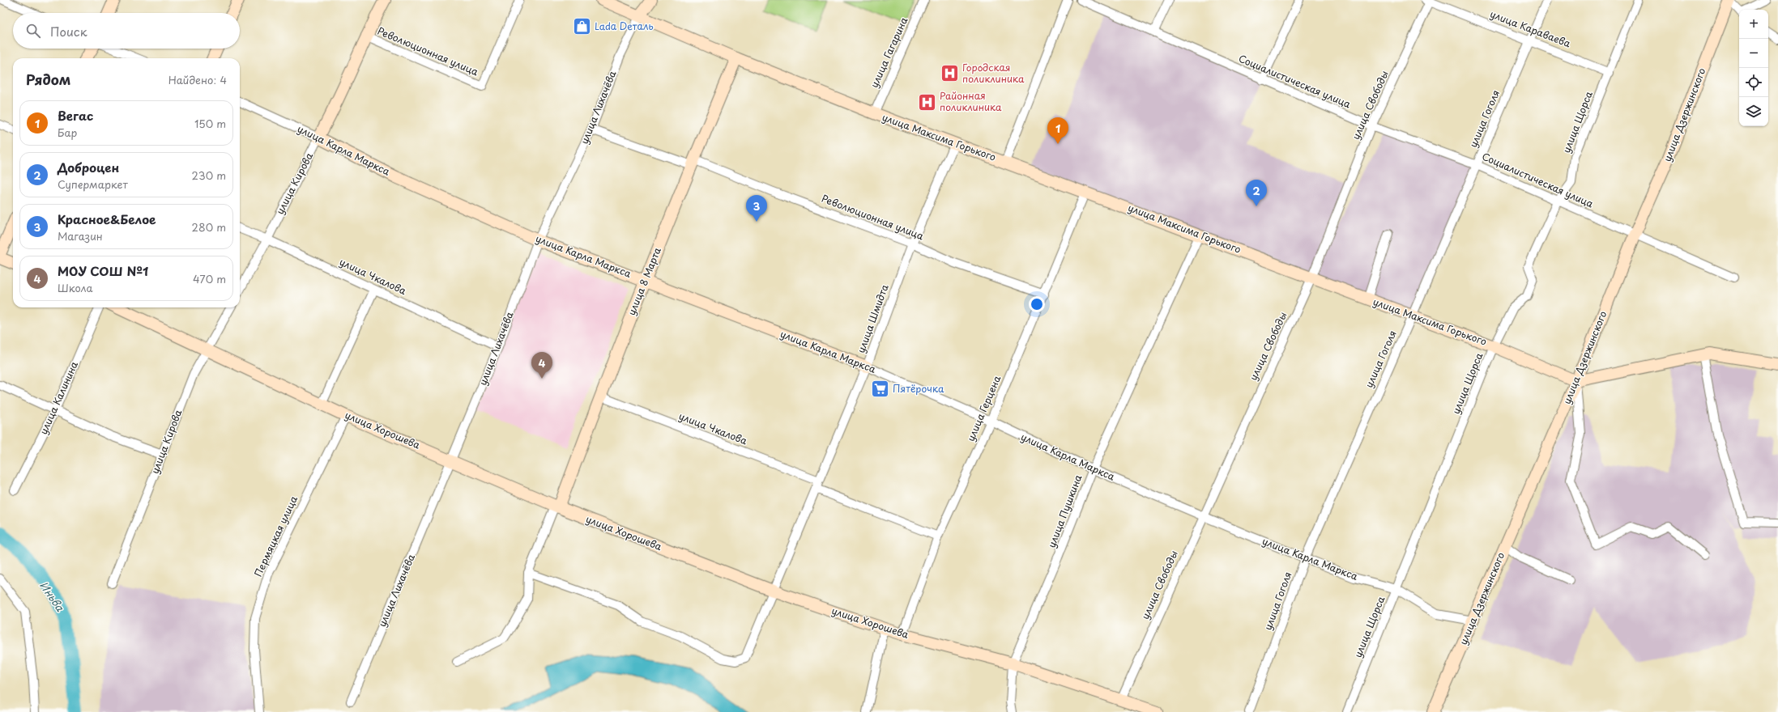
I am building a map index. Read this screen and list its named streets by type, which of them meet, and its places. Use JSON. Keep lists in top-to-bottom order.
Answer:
{
  "streets": {
    "street": [
      "улица Караваева",
      "Революционная улица",
      "улица Гагарина",
      "Социалистическая улица",
      "улица Свободы",
      "улица Лихачёва",
      "улица Дзержинского",
      "улица Гоголя",
      "улица Щорса",
      "улица Максима Горького",
      "улица Карла Маркса",
      "улица Кирова",
      "улица Чкалова",
      "улица 8 Марта",
      "улица Шмидта",
      "улица Калинина",
      "улица Герцена",
      "улица Хорошева",
      "улица Пушкина",
      "Пермяцкая улица"
    ]
  },
  "crossings": [
    ["улица Караваева", "улица Свободы"],
    ["улица Караваева", "улица Гоголя"],
    ["улица Караваева", "улица Щорса"],
    ["Революционная улица", "улица Лихачёва"],
    ["Революционная улица", "улица Кирова"],
    ["Революционная улица", "улица 8 Марта"],
    ["Революционная улица", "улица Шмидта"],
    ["Революционная улица", "улица Герцена"],
    ["улица Гагарина", "улица Максима Горького"],
    ["Социалистическая улица", "улица Свободы"],
    ["Социалистическая улица", "улица Дзержинского"],
    ["Социалистическая улица", "улица Гоголя"],
    ["Социалистическая улица", "улица Щорса"],
    ["улица Свободы", "улица Максима Горького"],
    ["улица Свободы", "улица Карла Маркса"],
    ["улица Свободы", "улица Хорошева"],
    ["улица Лихачёва", "улица Максима Горького"],
    ["улица Лихачёва", "улица Карла Маркса"],
    ["улица Лихачёва", "улица Чкалова"],
    ["улица Лихачёва", "улица Хорошева"],
    ["улица Дзержинского", "улица Максима Горького"],
    ["улица Дзержинского", "улица Карла Маркса"],
    ["улица Гоголя", "улица Максима Горького"],
    ["улица Гоголя", "улица Карла Маркса"],
    ["улица Щорса", "улица Максима Горького"],
    ["улица Щорса", "улица Карла Маркса"],
    ["улица Максима Горького", "улица 8 Марта"],
    ["улица Максима Горького", "улица Шмидта"],
    ["улица Максима Горького", "улица Герцена"],
    ["улица Максима Горького", "улица Пушкина"],
    ["улица Карла Маркса", "улица Кирова"],
    ["улица Карла Маркса", "улица 8 Марта"],
    ["улица Карла Маркса", "улица Шмидта"],
    ["улица Карла Маркса", "улица Герцена"],
    ["улица Карла Маркса", "улица Пушкина"],
    ["улица Кирова", "улица Чкалова"],
    ["улица Кирова", "улица Хорошева"],
    ["улица Чкалова", "улица 8 Марта"],
    ["улица Чкалова", "улица Шмидта"],
    ["улица Чкалова", "улица Герцена"],
    ["улица 8 Марта", "улица Хорошева"],
    ["улица Шмидта", "улица Хорошева"],
    ["улица Герцена", "улица Хорошева"],
    ["улица Хорошева", "улица Пушкина"],
    ["улица Хорошева", "Пермяцкая улица"]
  ],
  "water": ["Иньва"],
  "places": {
    "shop": ["Lada Dеталь"],
    "hospital": ["Городская поликлиника", "Районная поликлиника"],
    "supermarket": ["Пятёрочка"]
  },
  "page": {
    "map_buttons": ["+", "−"],
    "search": "Поиск",
    "heading": ["Рядом", "Найдено: 4"],
    "list": [
      {
        "mark": "1",
        "name": "Вегас",
        "note": "Бар",
        "value": "150 m"
      },
      {
        "mark": "2",
        "name": "Доброцен",
        "note": "Супермаркет",
        "value": "230 m"
      },
      {
        "mark": "3",
        "name": "Красное&Белое",
        "note": "Магазин",
        "value": "280 m"
      },
      {
        "mark": "4",
        "name": "МОУ СОШ №1",
        "note": "Школа",
        "value": "470 m"
      }
    ],
    "pins": [
      "1",
      "2",
      "3",
      "4"
    ]
  }
}
